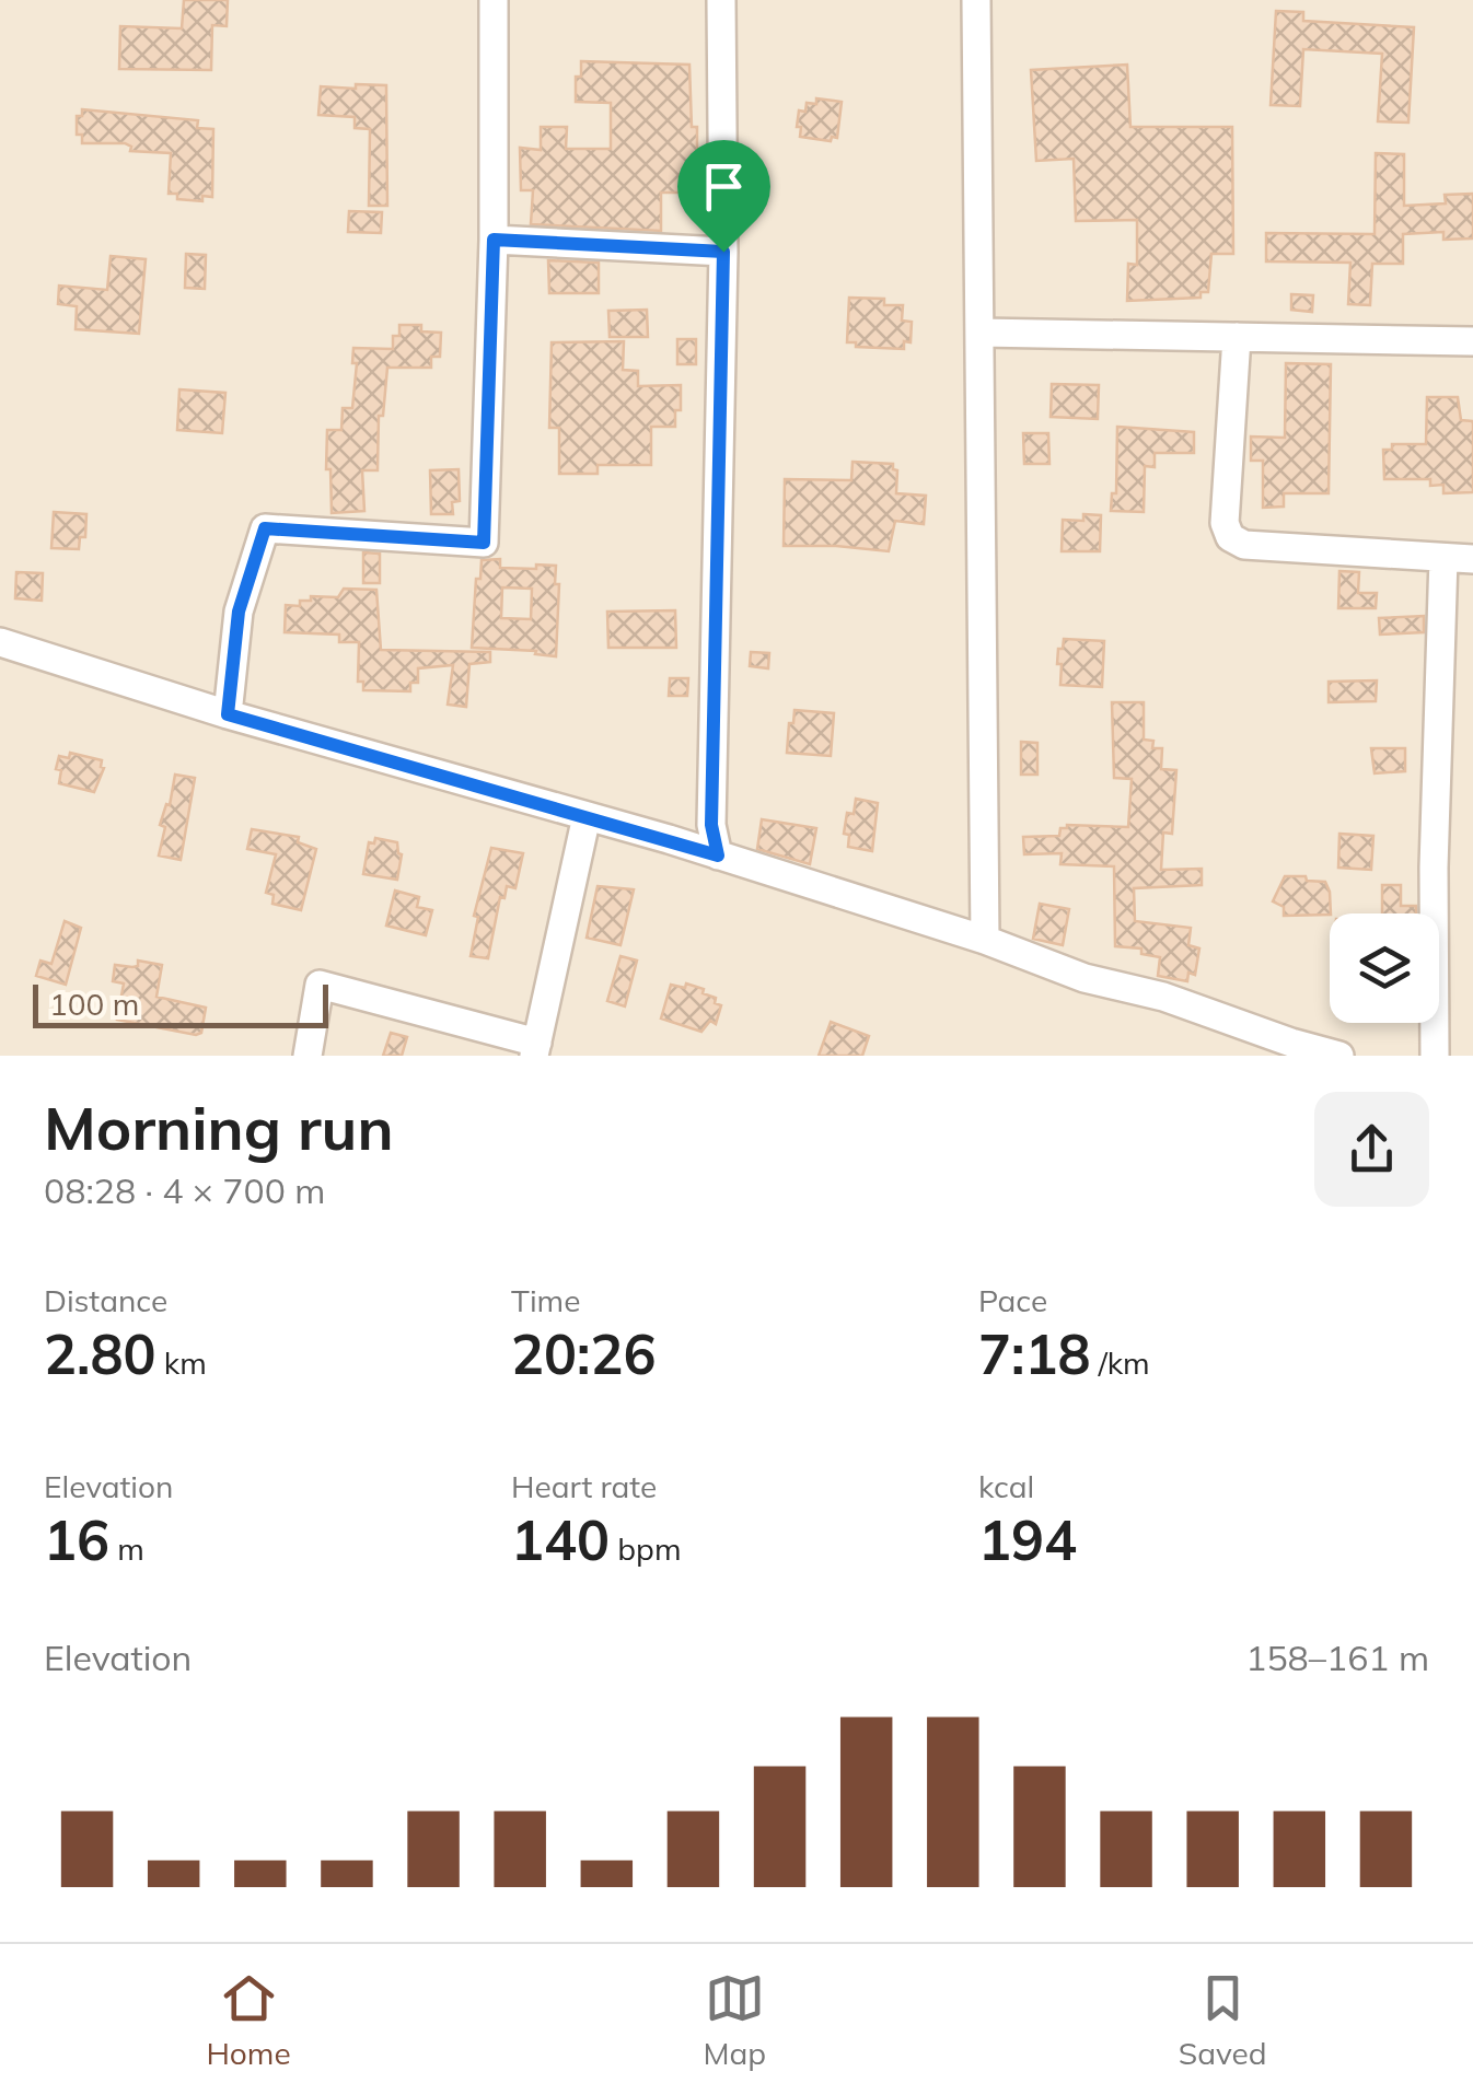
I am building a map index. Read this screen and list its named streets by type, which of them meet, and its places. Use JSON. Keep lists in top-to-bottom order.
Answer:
{
  "scale_bar": "100 m",
  "page": {
    "scale": "100 m",
    "heading": ["Morning run", "08:28 · 4 × 700 m"],
    "stats": [
      ["Distance", "2.80 km"],
      ["Time", "20:26"],
      ["Pace", "7:18 /km"],
      ["Elevation", "16 m"],
      ["Heart rate", "140 bpm"],
      ["kcal", "194"]
    ],
    "chart": ["Elevation", "158–161 m"],
    "tabs": ["Home", "Map", "Saved"]
  }
}
